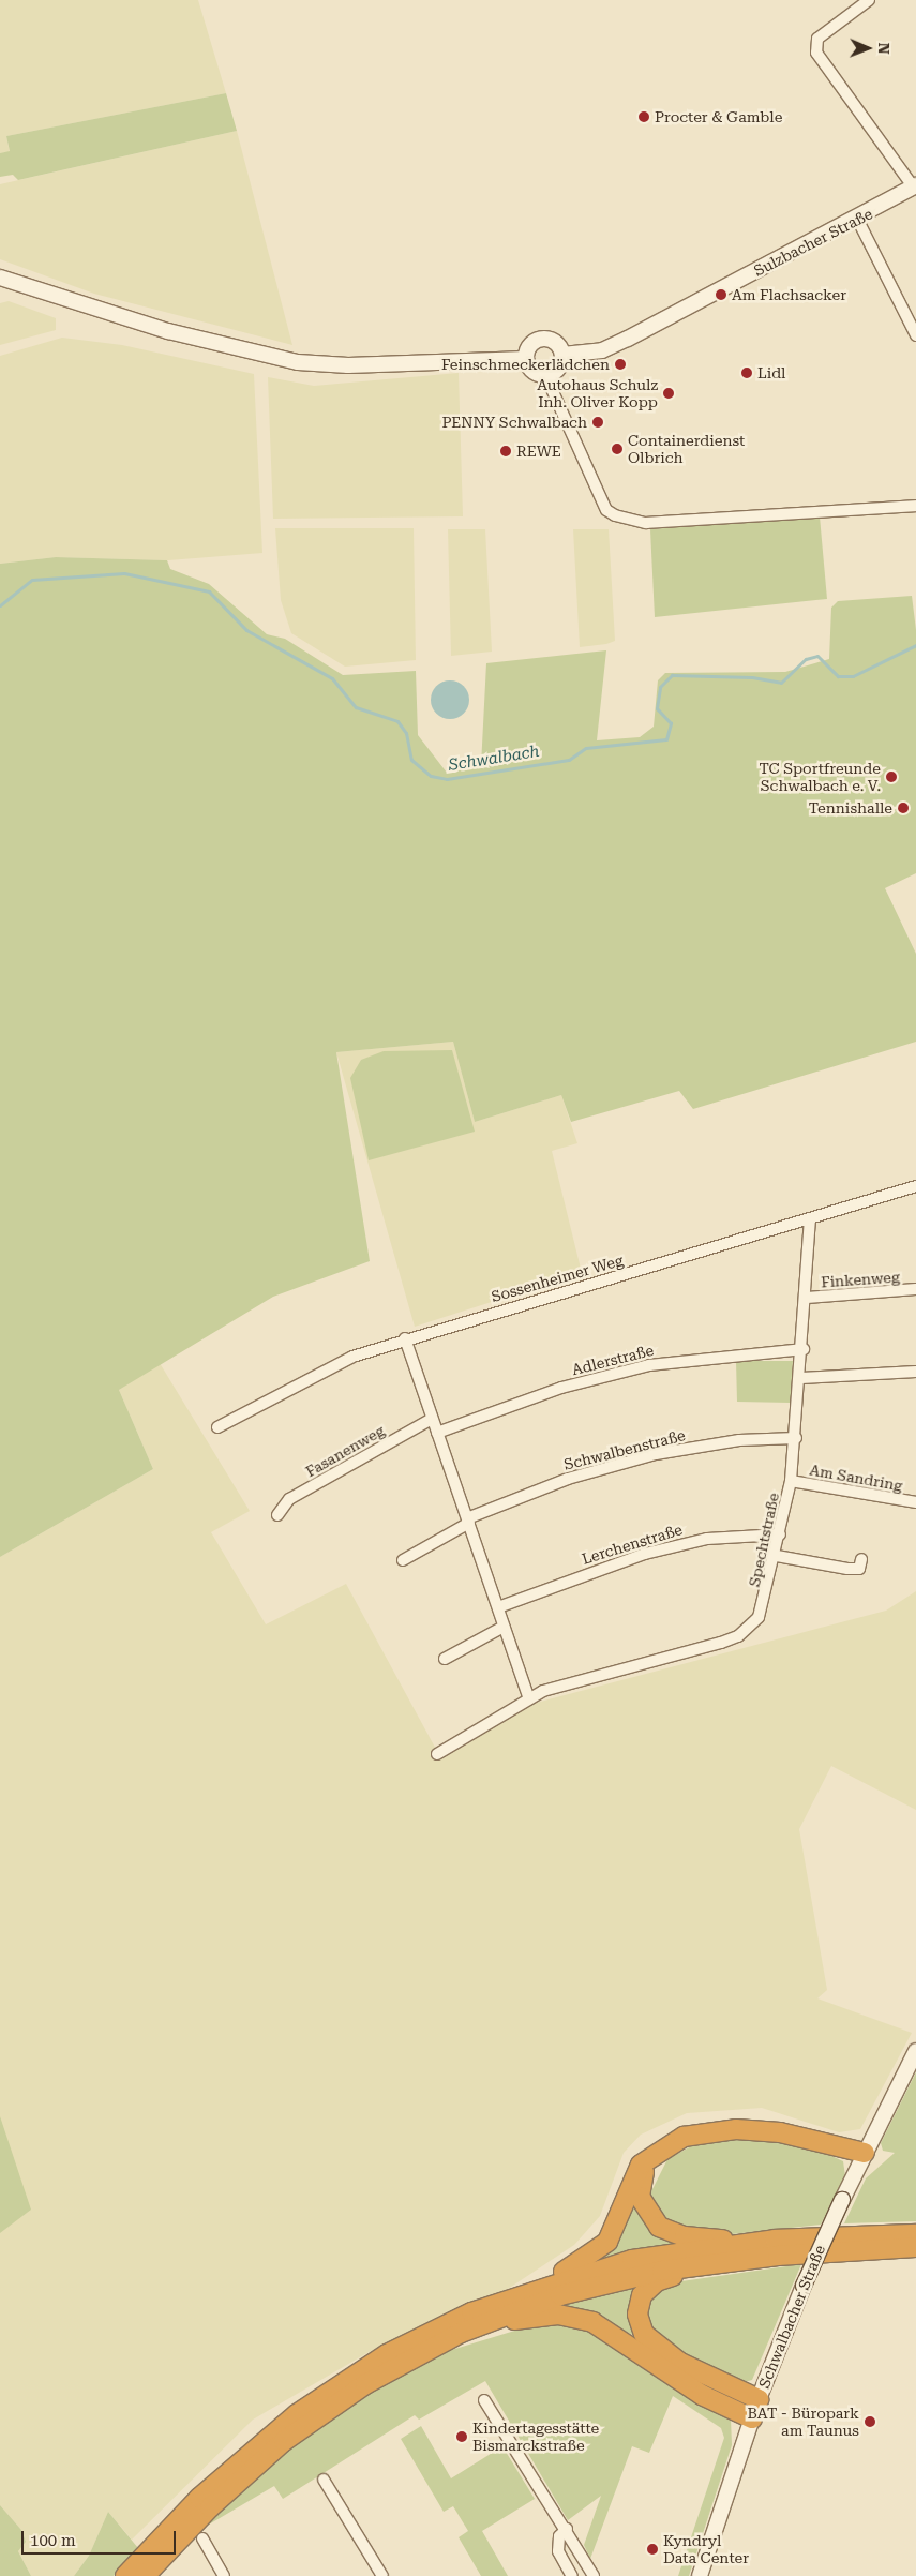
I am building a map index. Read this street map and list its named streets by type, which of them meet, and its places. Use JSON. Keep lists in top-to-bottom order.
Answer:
{
  "streets": {
    "street": [
      "Sulzbacher Straße",
      "Sossenheimer Weg",
      "Finkenweg",
      "Adlerstraße",
      "Schwalbenstraße",
      "Fasanenweg",
      "Am Sandring",
      "Spechtstraße",
      "Lerchenstraße",
      "Schwalbacher Straße"
    ]
  },
  "crossings": [
    ["Sossenheimer Weg", "Spechtstraße"],
    ["Finkenweg", "Spechtstraße"],
    ["Adlerstraße", "Spechtstraße"],
    ["Schwalbenstraße", "Spechtstraße"],
    ["Am Sandring", "Spechtstraße"],
    ["Spechtstraße", "Lerchenstraße"]
  ],
  "water": ["Schwalbach"],
  "places": [
    "Procter & Gamble",
    "Am Flachsacker",
    "Feinschmeckerlädchen",
    "Lidl",
    "Autohaus Schulz Inh. Oliver Kopp",
    "PENNY Schwalbach",
    "Containerdienst Olbrich",
    "REWE",
    "TC Sportfreunde Schwalbach e. V.",
    "Tennishalle",
    "BAT - Büropark am Taunus",
    "Kindertagesstätte Bismarckstraße",
    "Kyndryl Data Center"
  ],
  "scale_bar": "100 m",
  "north": "right"
}
